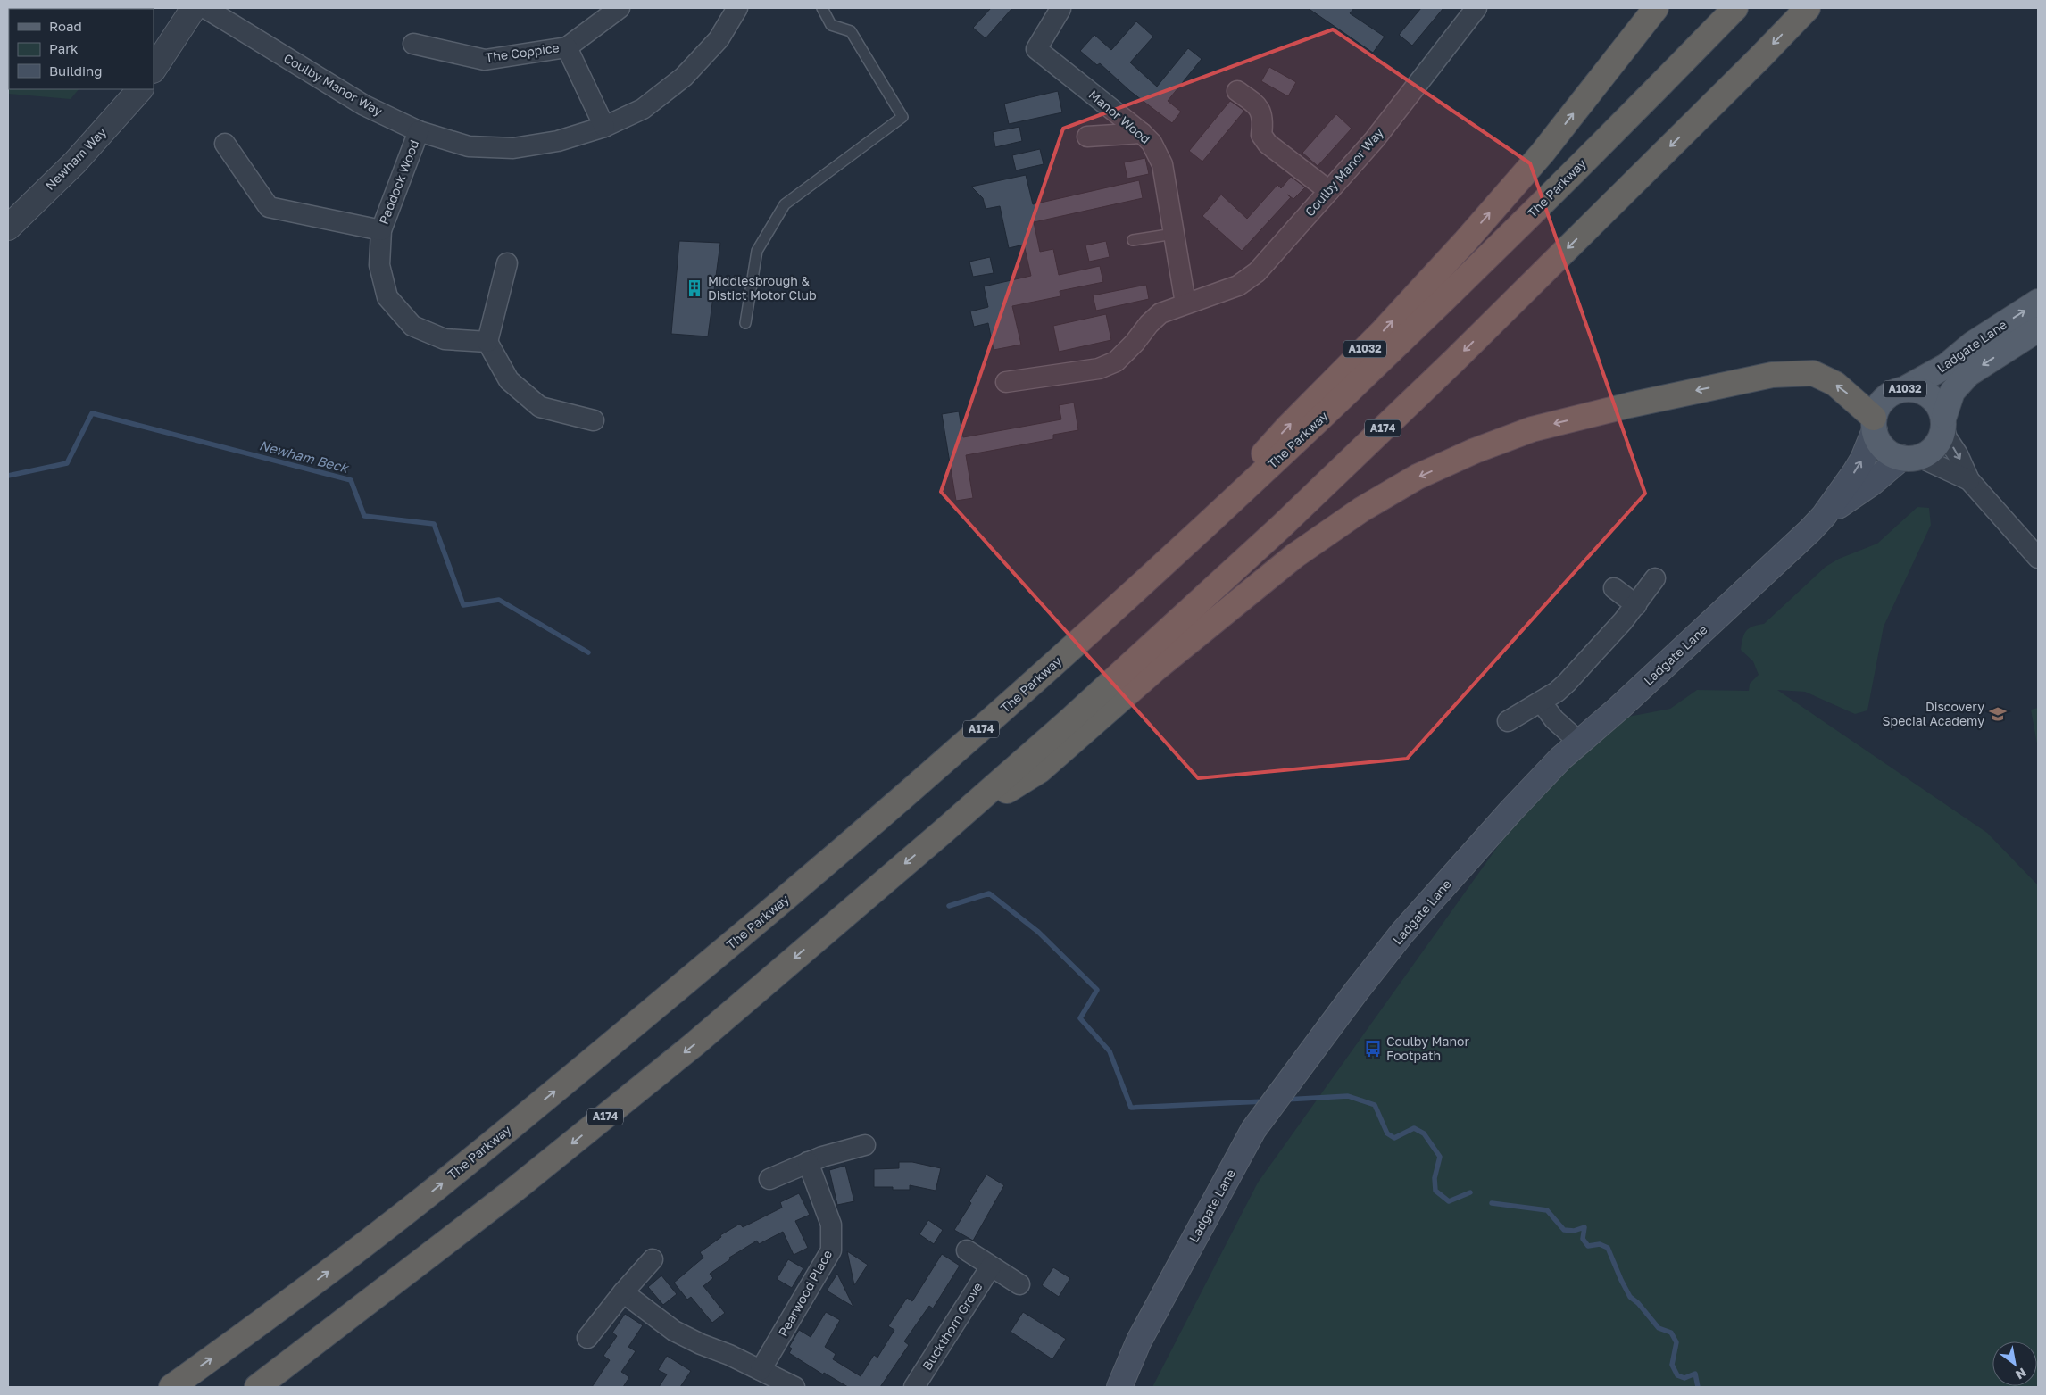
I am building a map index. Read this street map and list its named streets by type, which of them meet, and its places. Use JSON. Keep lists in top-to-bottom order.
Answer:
{
  "streets": {
    "highway": ["The Parkway", "A1032", "A174"],
    "main road": ["Ladgate Lane"],
    "street": [
      "The Coppice",
      "Coulby Manor Way",
      "Manor Wood",
      "Newham Way",
      "Paddock Wood",
      "Pearwood Place",
      "Buckthorn Grove"
    ]
  },
  "crossings": [
    ["Coulby Manor Way", "Manor Wood"],
    ["Coulby Manor Way", "Paddock Wood"],
    ["The Parkway", "A1032"],
    ["Ladgate Lane", "A1032"],
    ["Ladgate Lane", "A174"],
    ["A1032", "A174"]
  ],
  "water": ["Newham Beck"],
  "places": {
    "building": ["Middlesbrough & Distict Motor Club"],
    "school or university": ["Discovery Special Academy"],
    "bus stop": ["Coulby Manor Footpath"]
  },
  "legend": ["Road", "Park", "Building"],
  "north": "bottom right"
}
